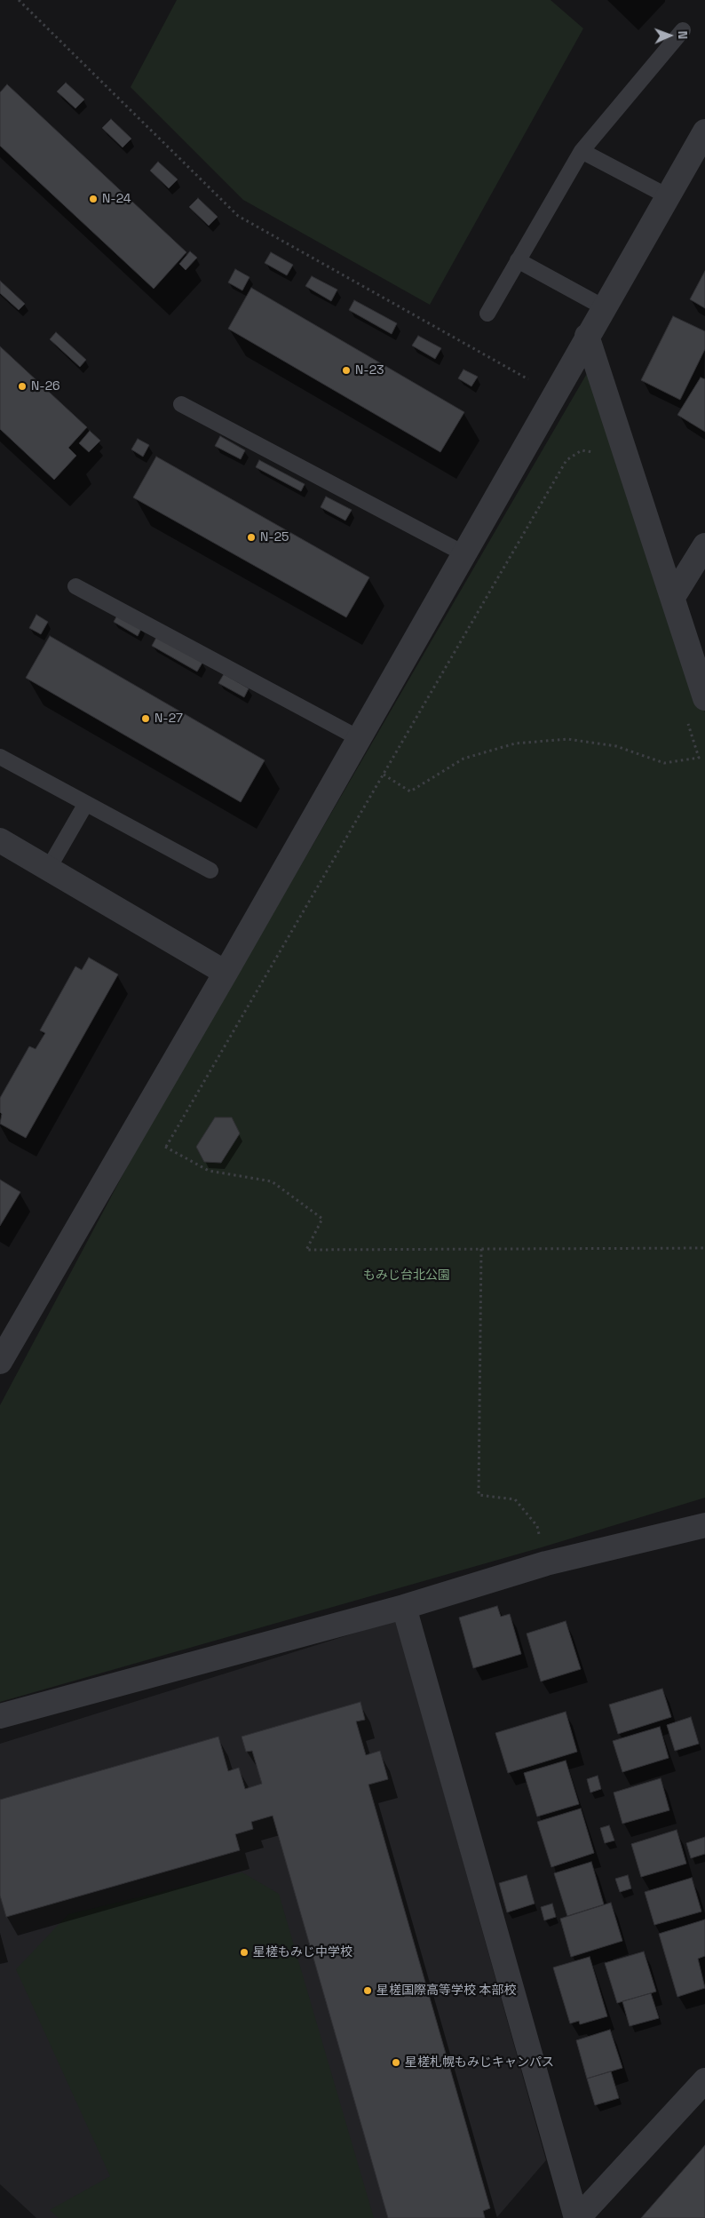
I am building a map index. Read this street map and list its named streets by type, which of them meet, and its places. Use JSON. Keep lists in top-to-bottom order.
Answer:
{
  "parks": ["もみじ台北公園"],
  "places": [
    "N-24",
    "N-23",
    "N-26",
    "N-25",
    "N-27",
    "星槎もみじ中学校",
    "星槎国際高等学校 本部校",
    "星槎札幌もみじキャンパス"
  ],
  "north": "right"
}
